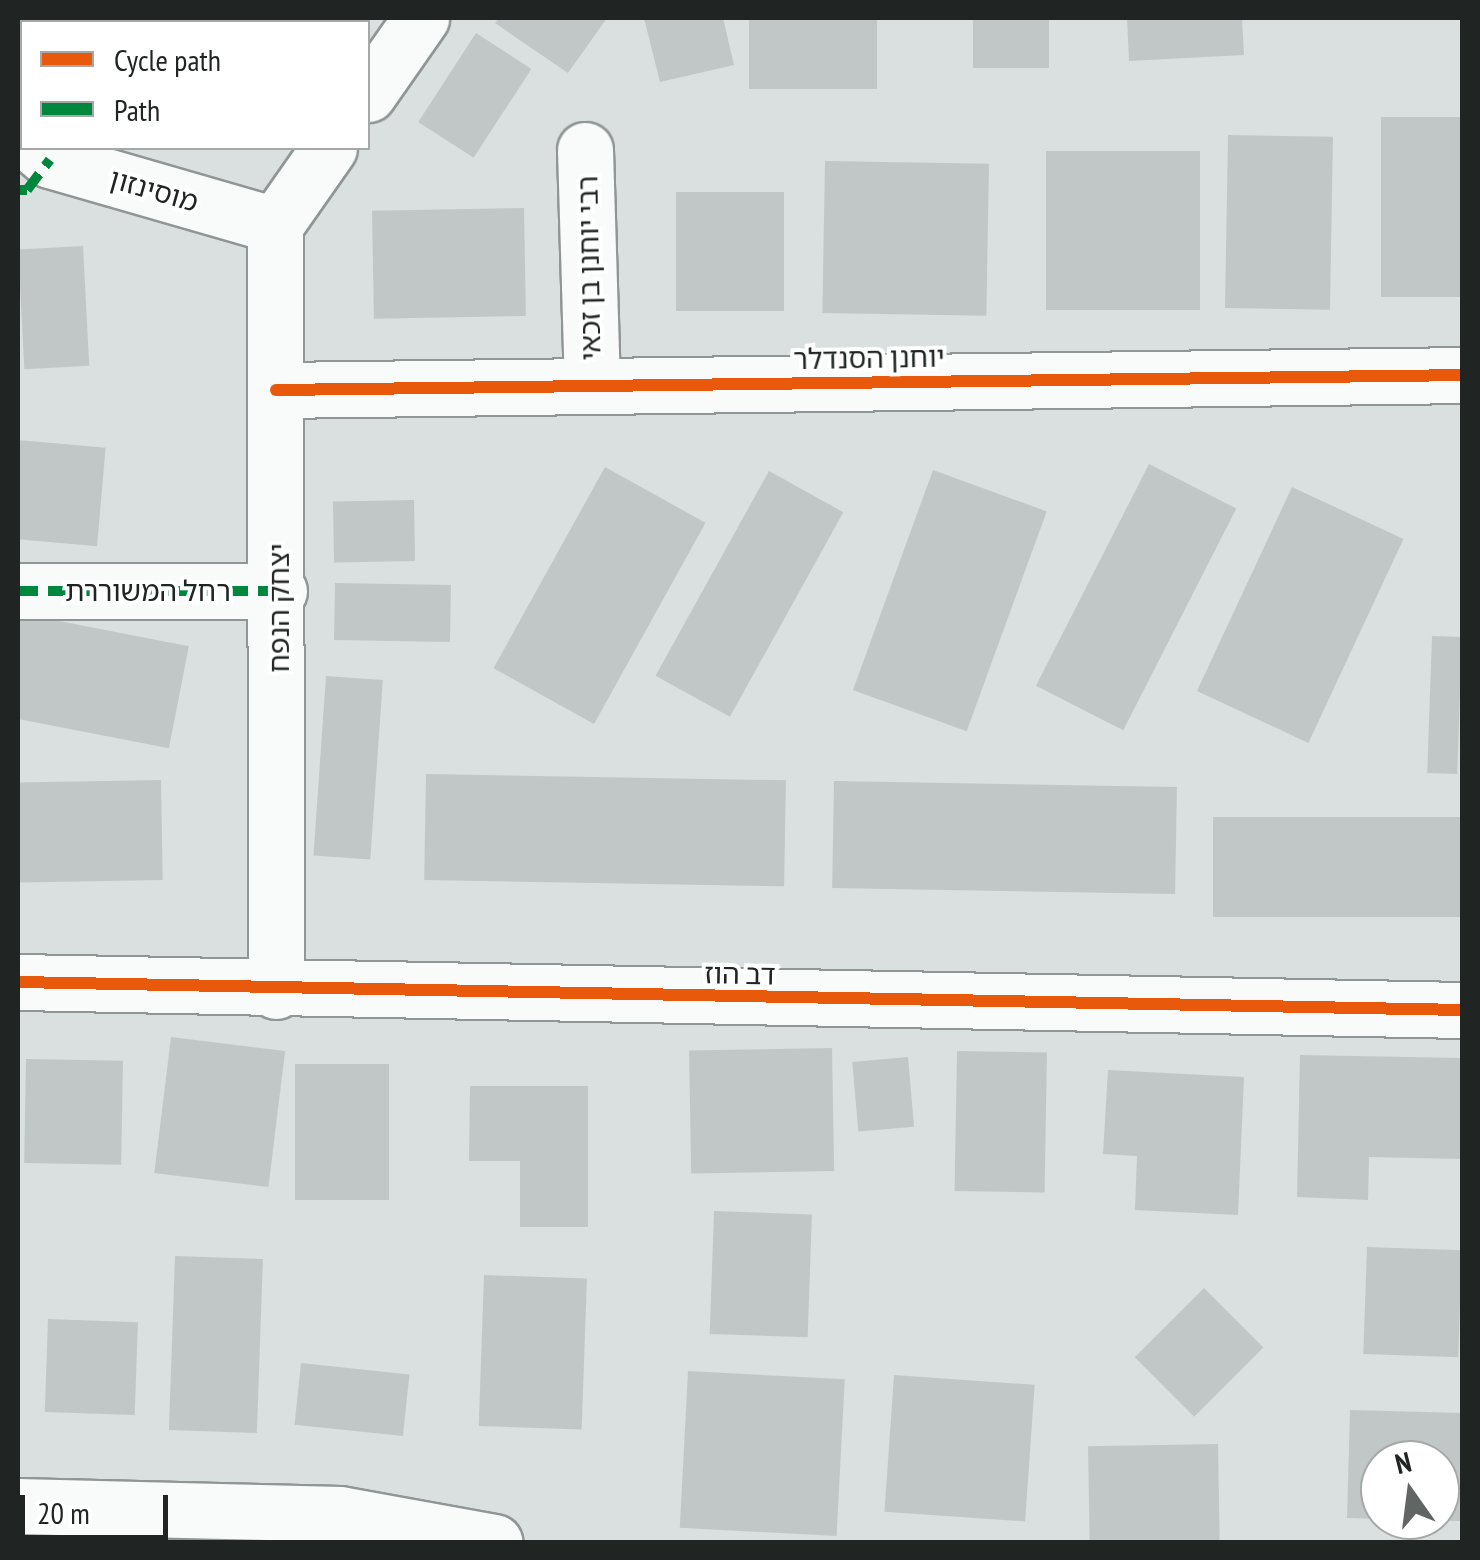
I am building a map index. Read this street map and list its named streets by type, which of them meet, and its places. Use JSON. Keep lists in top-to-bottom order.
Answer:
{
  "streets": {
    "street": [
      "מוסינזון",
      "רבי יוחנן בן זכאי",
      "יוחנן הסנדלר",
      "רחל המשוררת",
      "יצחק הנפח",
      "דב הוז"
    ]
  },
  "crossings": [
    ["מוסינזון", "יצחק הנפח"],
    ["רבי יוחנן בן זכאי", "יוחנן הסנדלר"],
    ["יוחנן הסנדלר", "יצחק הנפח"],
    ["רחל המשוררת", "יצחק הנפח"],
    ["יצחק הנפח", "דב הוז"]
  ],
  "legend": ["Cycle path", "Path"],
  "scale_bar": "20 m",
  "north": "top"
}
